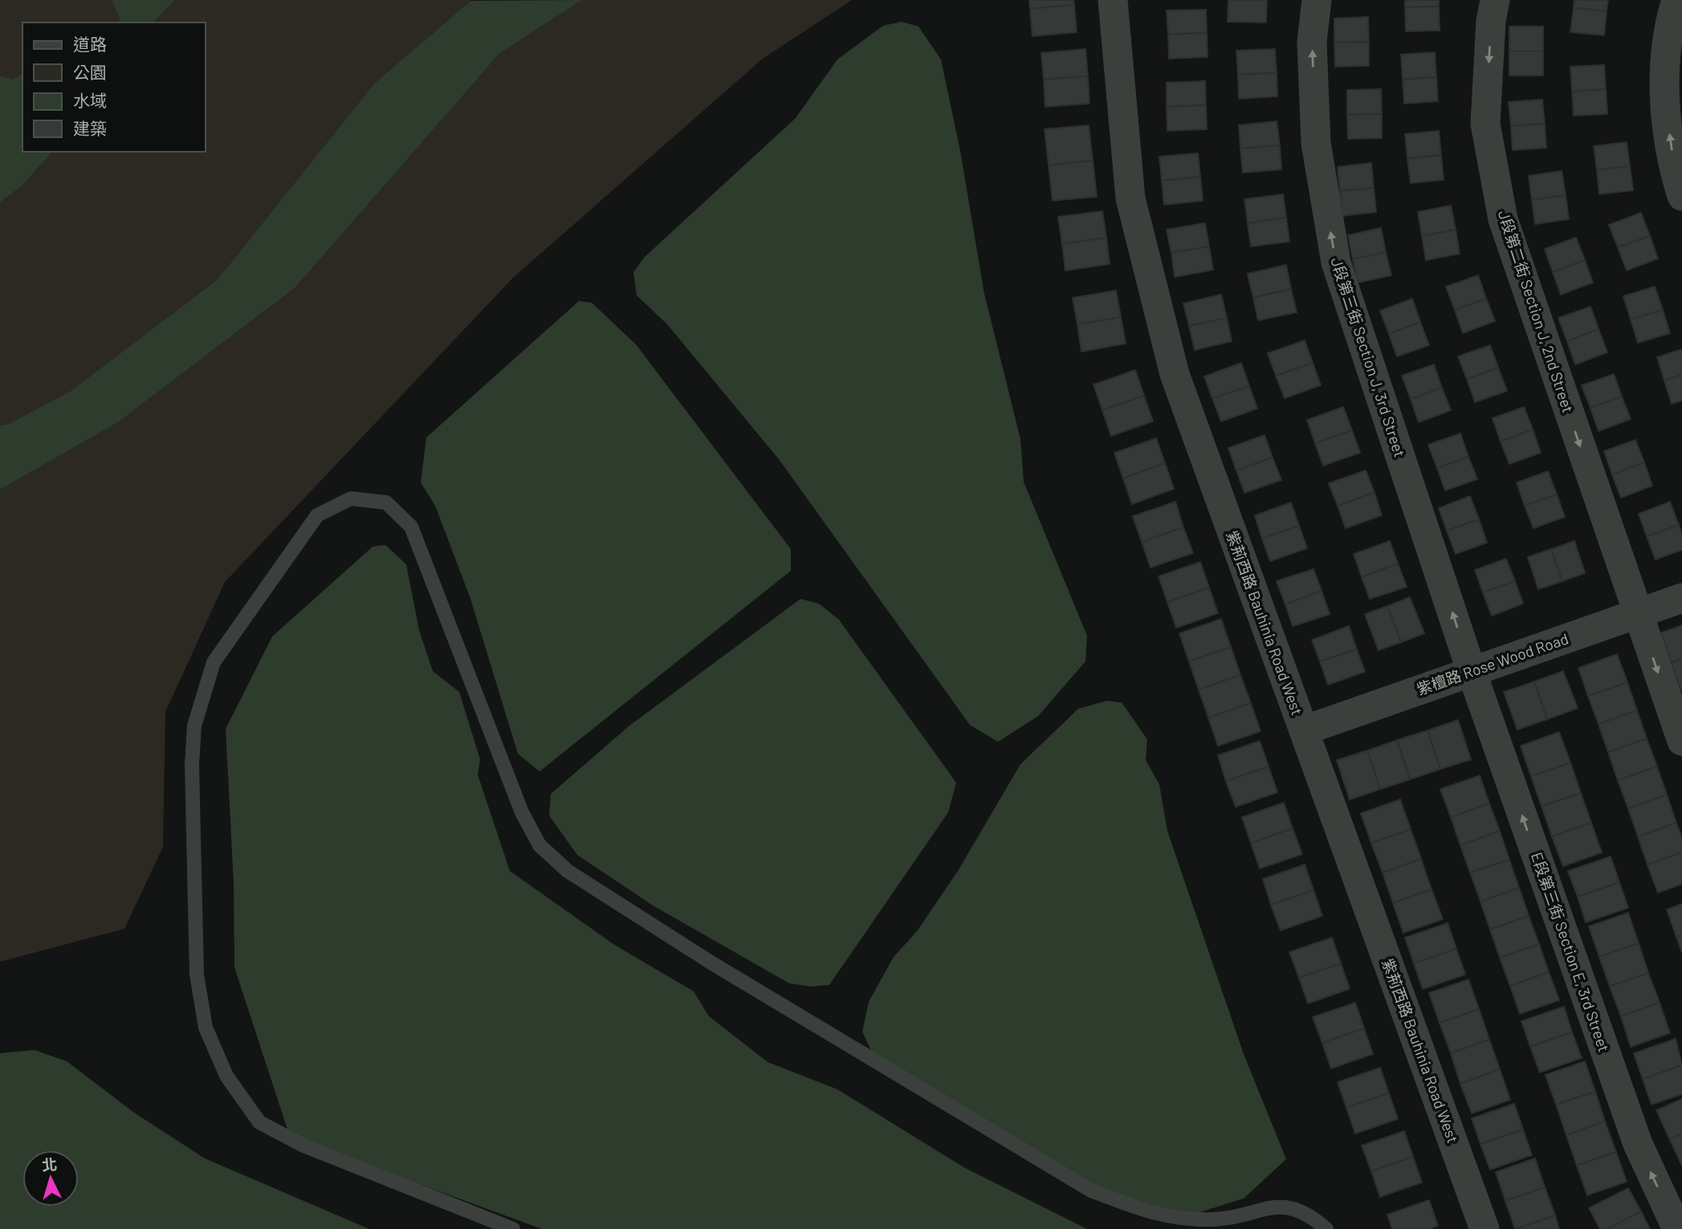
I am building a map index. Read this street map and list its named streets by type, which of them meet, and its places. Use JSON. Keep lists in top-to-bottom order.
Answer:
{
  "streets": {
    "street": [
      "J段第二街 Section J, 2nd Street",
      "J段第三街 Section J, 3rd Street",
      "紫荊西路 Bauhinia Road West",
      "紫檀路 Rose Wood Road",
      "E段第三街 Section E, 3rd Street"
    ]
  },
  "crossings": [
    ["J段第二街 Section J, 2nd Street", "紫檀路 Rose Wood Road"],
    ["J段第三街 Section J, 3rd Street", "紫檀路 Rose Wood Road"],
    ["J段第三街 Section J, 3rd Street", "E段第三街 Section E, 3rd Street"],
    ["紫荊西路 Bauhinia Road West", "紫檀路 Rose Wood Road"],
    ["紫檀路 Rose Wood Road", "E段第三街 Section E, 3rd Street"]
  ],
  "one_way": ["J段第二街 Section J, 2nd Street", "J段第三街 Section J, 3rd Street", "E段第三街 Section E, 3rd Street"],
  "legend": [
    "道路",
    "公園",
    "水域",
    "建築"
  ],
  "north": "top"
}
